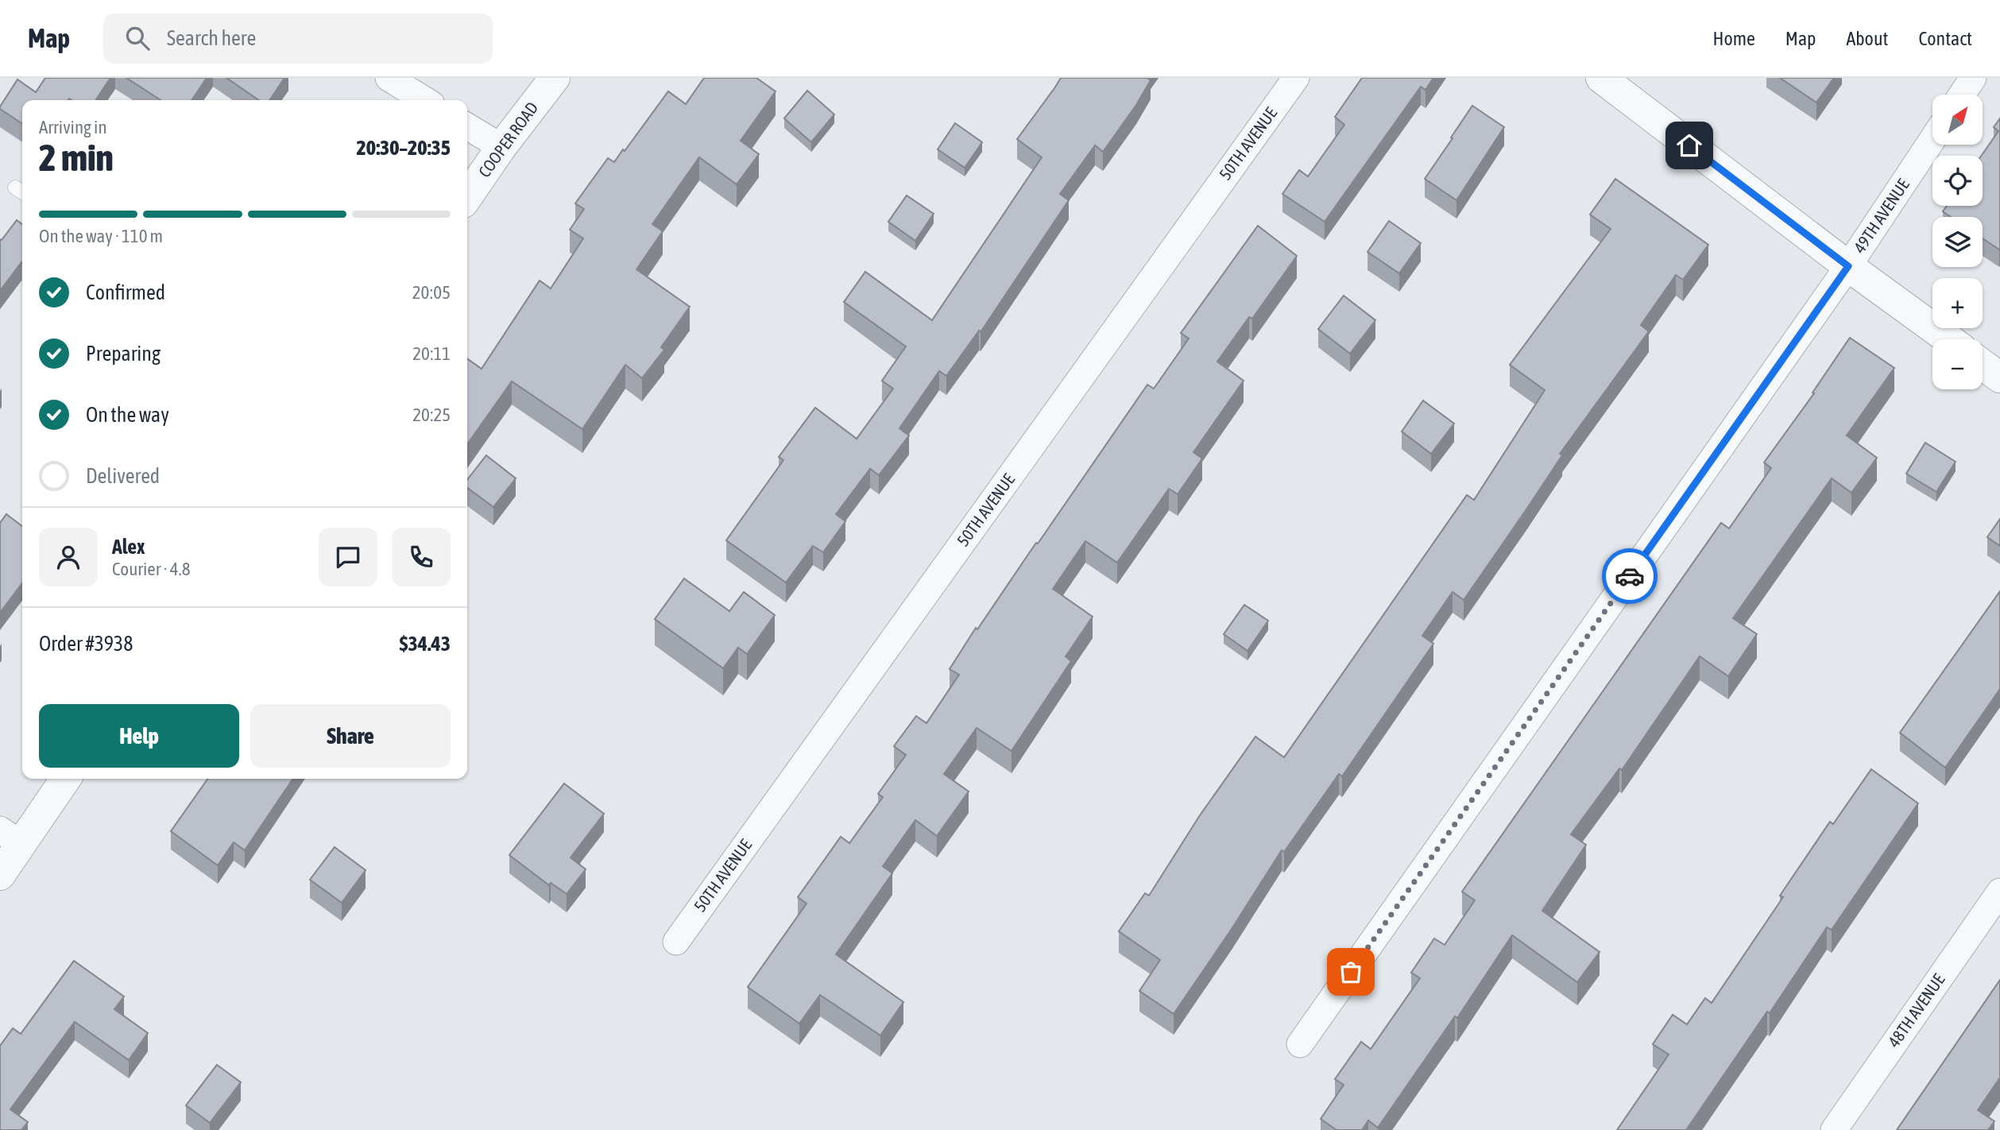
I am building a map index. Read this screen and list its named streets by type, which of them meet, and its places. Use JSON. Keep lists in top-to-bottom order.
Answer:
{
  "streets": {
    "street": [
      "COOPER ROAD",
      "50TH AVENUE",
      "49TH AVENUE",
      "48TH AVENUE"
    ]
  },
  "north": "top right",
  "page": {
    "header": "Map",
    "search": "Search here",
    "nav": [
      "Home",
      "Map",
      "About",
      "Contact"
    ],
    "map_buttons": ["+", "−"],
    "heading": ["2 min", "Arriving in", "20:30–20:35"],
    "panel": [
      "Alex",
      "Courier · 4.8",
      "Order #3938",
      "$34.43"
    ],
    "bar": "On the way · 110 m",
    "list": [
      ["Confirmed", "20:05"],
      ["Preparing", "20:11"],
      ["On the way", "20:25"],
      "Delivered"
    ],
    "buttons": ["Help", "Share"]
  }
}
